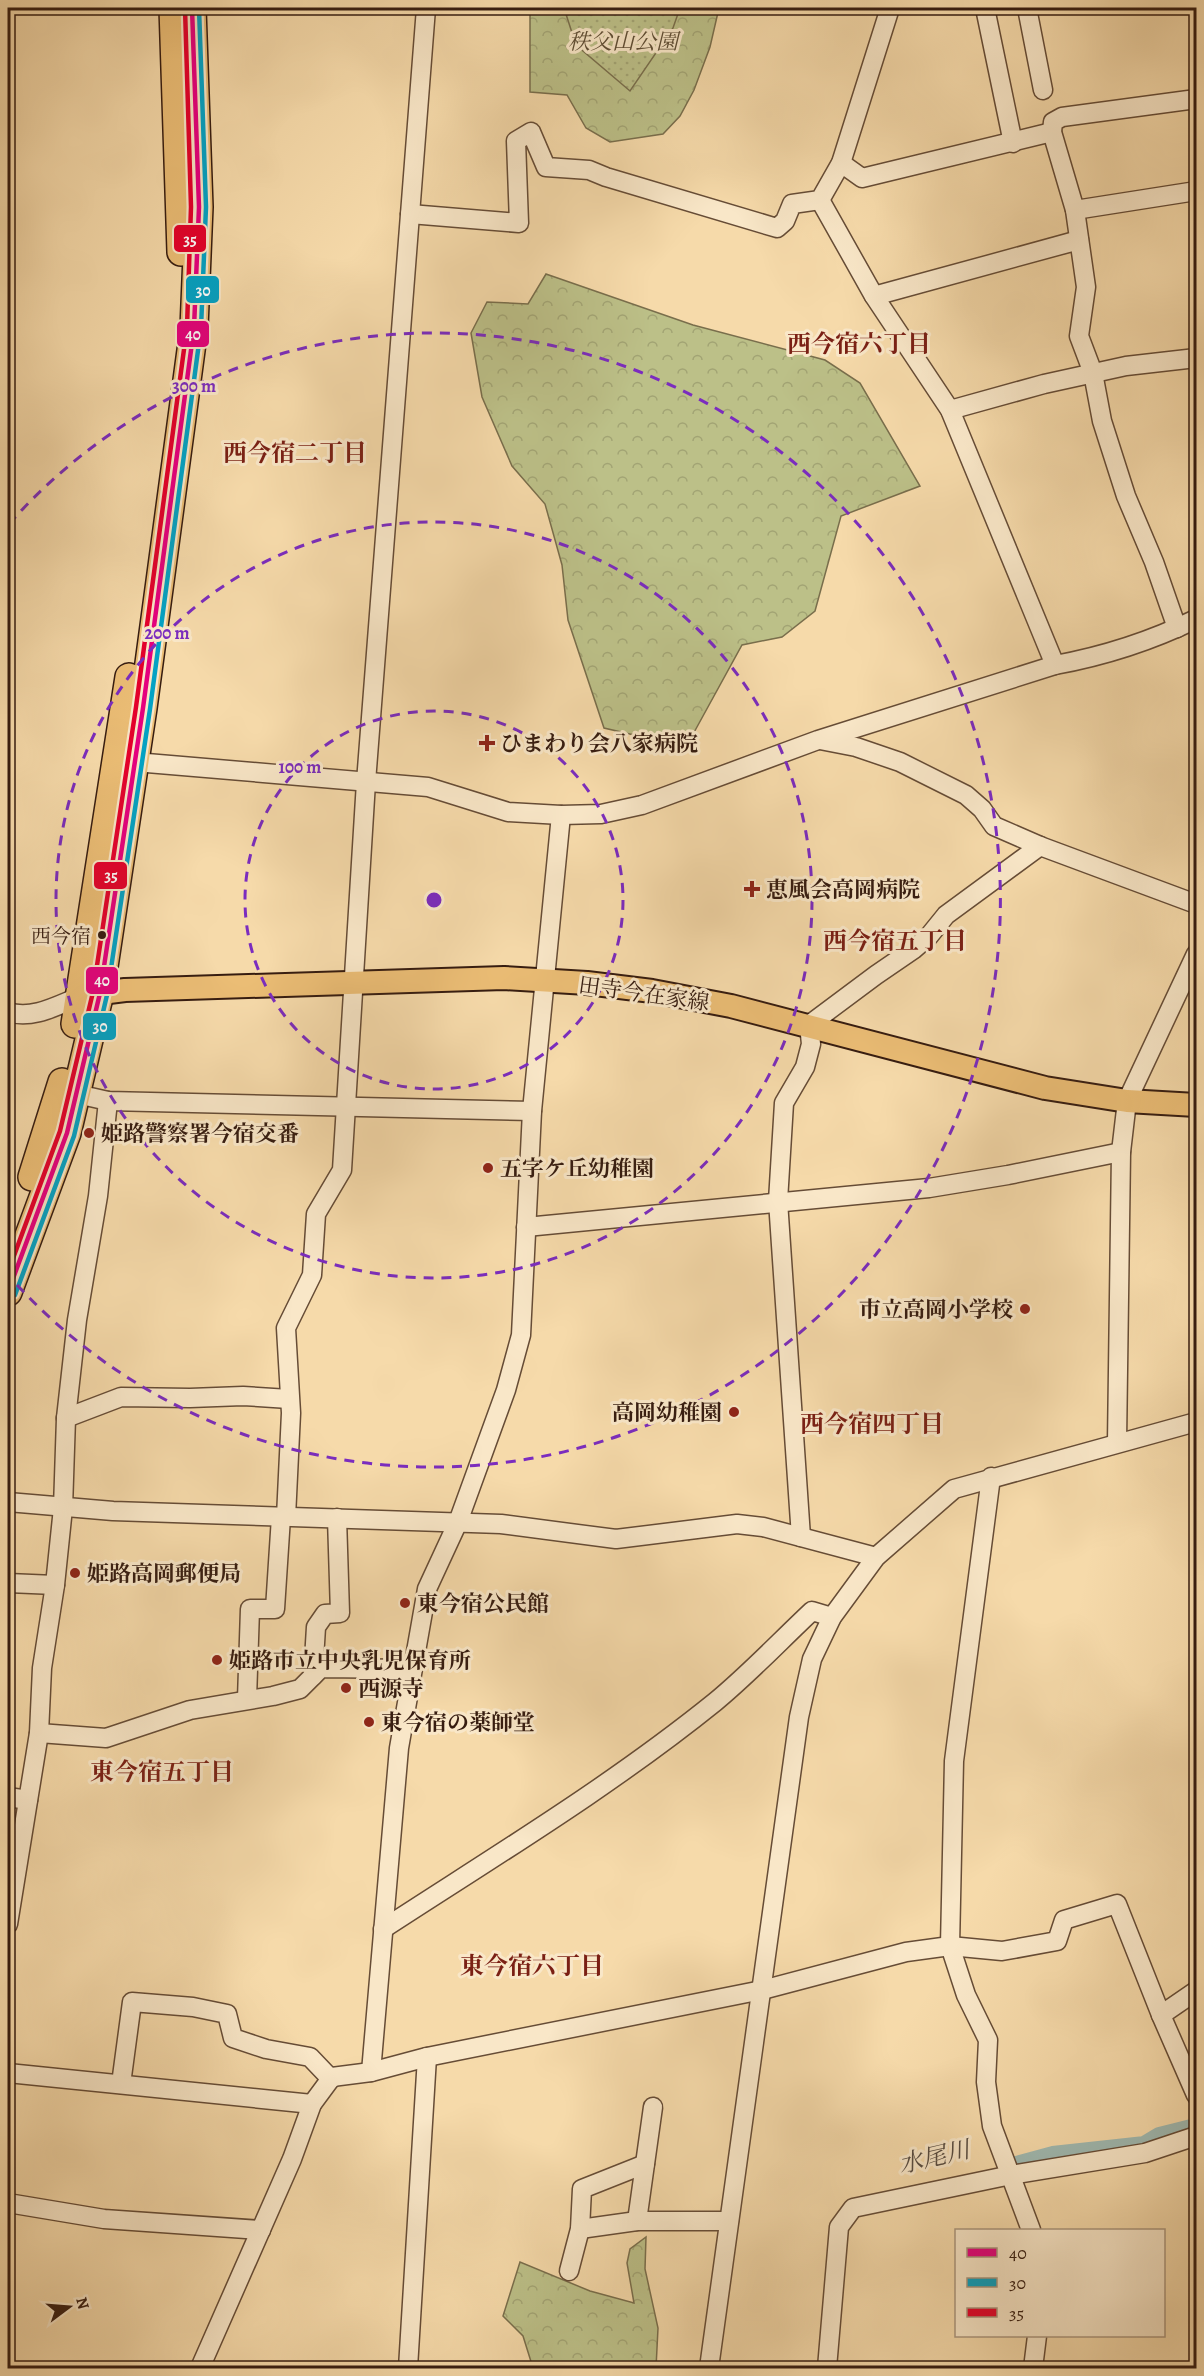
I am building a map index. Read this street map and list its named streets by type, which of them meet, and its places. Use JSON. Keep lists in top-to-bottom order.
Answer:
{
  "streets": {
    "main road": ["田寺今在家線"]
  },
  "districts": [
    "西今宿六丁目",
    "西今宿二丁目",
    "西今宿五丁目",
    "西今宿四丁目",
    "東今宿五丁目",
    "東今宿六丁目"
  ],
  "water": ["水尾川"],
  "parks": ["秩父山公園"],
  "places": {
    "health": ["ひまわり会八家病院", "恵風会高岡病院"],
    "other": [
      "西今宿",
      "姫路警察署今宿交番",
      "五字ケ丘幼稚園",
      "市立高岡小学校",
      "高岡幼稚園",
      "姫路高岡郵便局",
      "東今宿公民館",
      "姫路市立中央乳児保育所",
      "西源寺",
      "東今宿の薬師堂"
    ]
  },
  "lines": ["transit line 40", "transit line 30", "transit line 35"],
  "legend": ["40", "30", "35"],
  "north": "right",
  "rings": ["300 m", "200 m", "100 m"]
}
